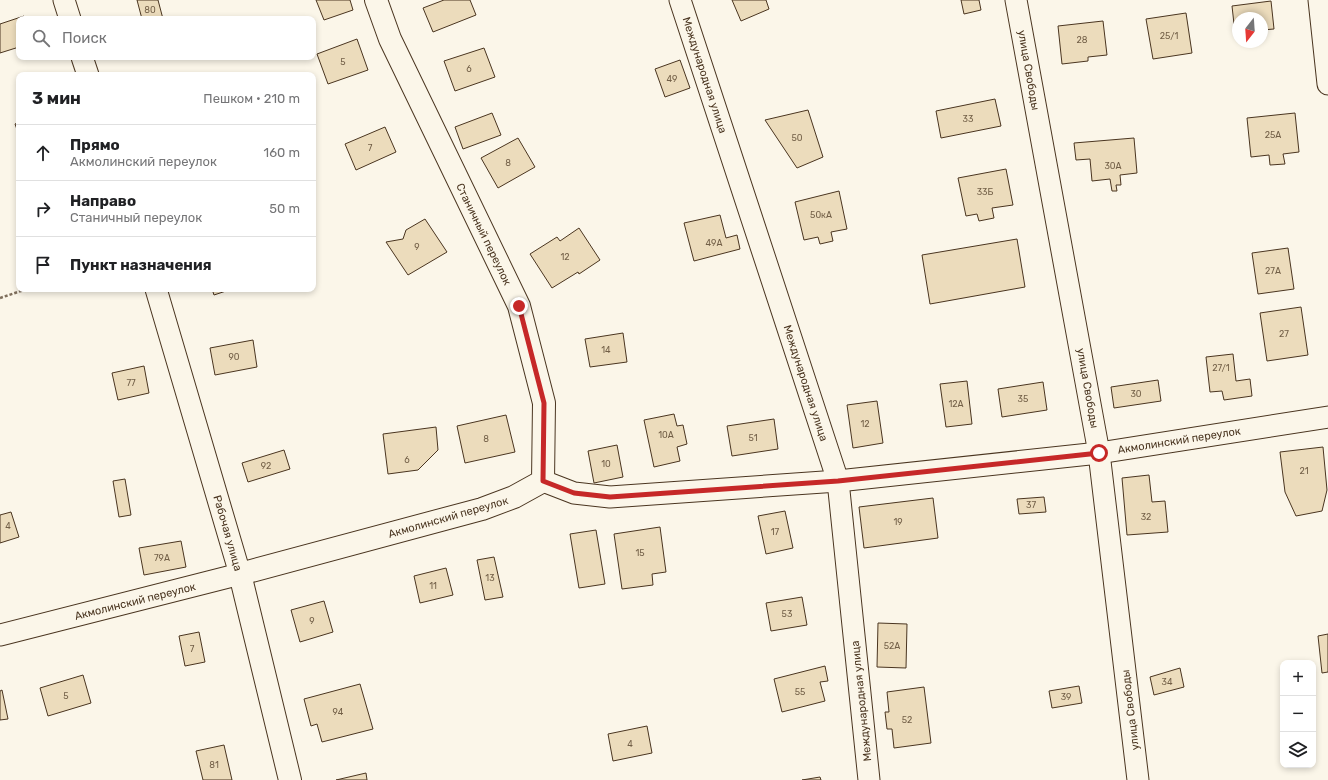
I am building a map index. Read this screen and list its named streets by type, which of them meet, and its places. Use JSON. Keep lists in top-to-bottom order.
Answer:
{
  "streets": {
    "street": [
      "улица Свободы",
      "Международная улица",
      "Станичный переулок",
      "Акмолинский переулок",
      "Рабочая улица"
    ]
  },
  "crossings": [
    ["улица Свободы", "Акмолинский переулок"],
    ["Международная улица", "Акмолинский переулок"],
    ["Станичный переулок", "Акмолинский переулок"],
    ["Акмолинский переулок", "Рабочая улица"]
  ],
  "house_numbers": [
    "80",
    "25/1",
    "28",
    "5",
    "6",
    "49",
    "33",
    "25А",
    "50",
    "7",
    "8",
    "30А",
    "33Б",
    "50кА",
    "49А",
    "9",
    "12",
    "27А",
    "27",
    "14",
    "90",
    "27/1",
    "77",
    "30",
    "35",
    "12А",
    "12",
    "10А",
    "51",
    "8",
    "6",
    "10",
    "92",
    "21",
    "37",
    "32",
    "19",
    "4",
    "17",
    "15",
    "79А",
    "13",
    "11",
    "53",
    "9",
    "52А",
    "7",
    "34",
    "55",
    "5",
    "39",
    "94",
    "52",
    "4",
    "81"
  ],
  "north": "bottom",
  "page": {
    "search": "Поиск",
    "heading": ["3 мин", "Пешком · 210 m"],
    "list": [
      ["Прямо", "Акмолинский переулок", "160 m"],
      ["Направо", "Станичный переулок", "50 m"],
      "Пункт назначения"
    ],
    "map_buttons": ["+", "−"]
  }
}
